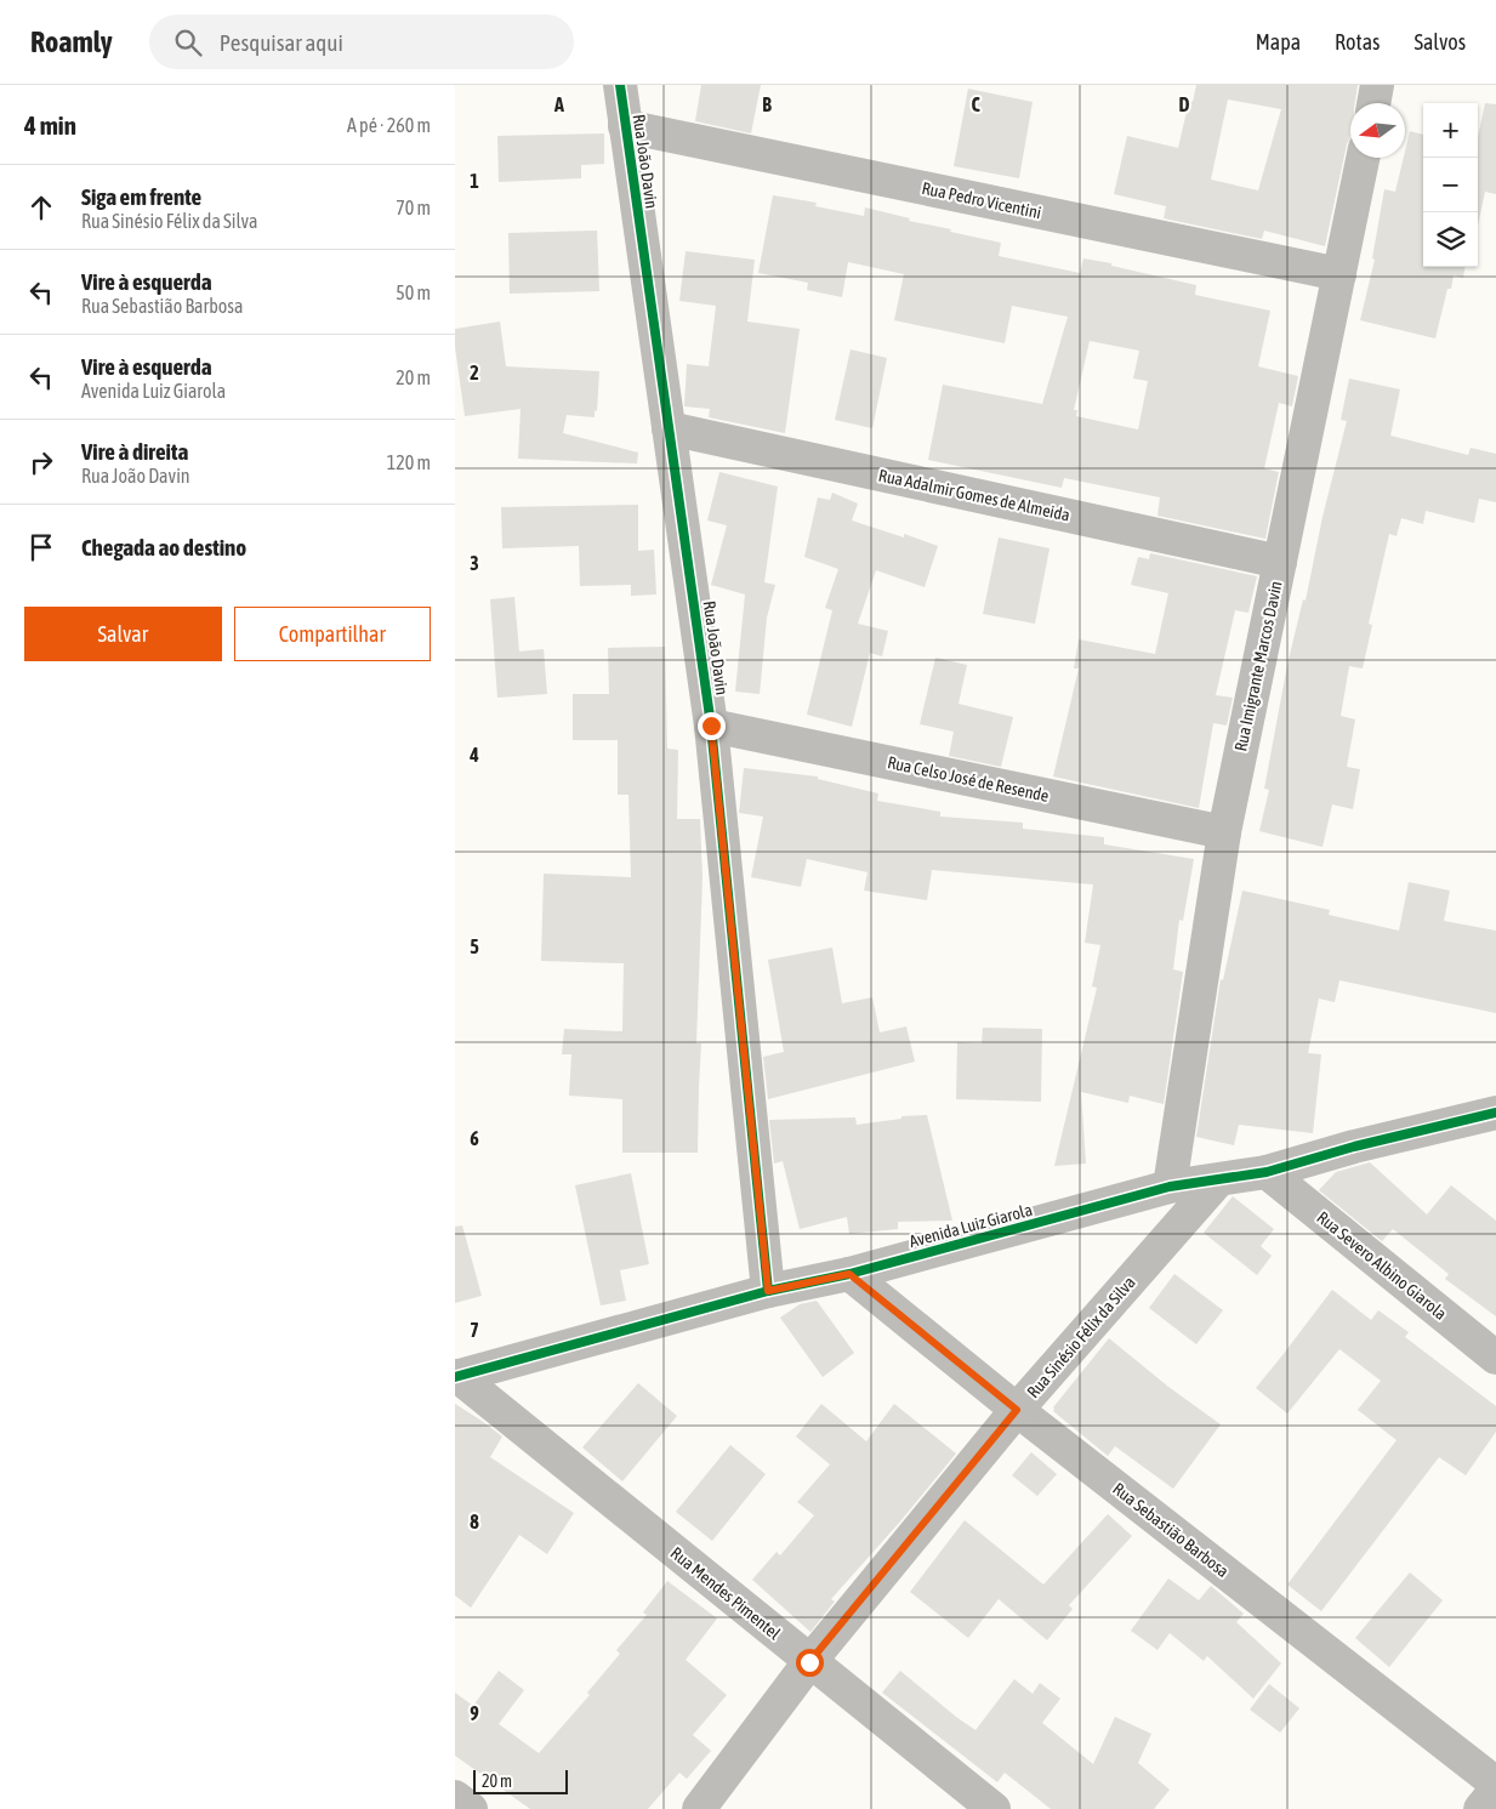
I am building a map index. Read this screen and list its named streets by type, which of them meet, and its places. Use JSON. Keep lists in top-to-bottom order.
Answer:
{
  "streets": {
    "street": [
      "Rua João Davin",
      "Rua Pedro Vicentini",
      "Rua Adalmir Gomes de Almeida",
      "Rua Imigrante Marcos Davin",
      "Rua Celso José de Resende",
      "Avenida Luiz Giarola",
      "Rua Severo Albino Giarola",
      "Rua Sinésio Félix da Silva",
      "Rua Sebastião Barbosa",
      "Rua Mendes Pimentel"
    ]
  },
  "crossings": [
    ["Rua João Davin", "Rua Pedro Vicentini"],
    ["Rua João Davin", "Rua Adalmir Gomes de Almeida"],
    ["Rua João Davin", "Rua Celso José de Resende"],
    ["Rua João Davin", "Avenida Luiz Giarola"],
    ["Rua Pedro Vicentini", "Rua Imigrante Marcos Davin"],
    ["Rua Adalmir Gomes de Almeida", "Rua Imigrante Marcos Davin"],
    ["Rua Imigrante Marcos Davin", "Rua Celso José de Resende"],
    ["Rua Imigrante Marcos Davin", "Avenida Luiz Giarola"],
    ["Avenida Luiz Giarola", "Rua Severo Albino Giarola"],
    ["Avenida Luiz Giarola", "Rua Sinésio Félix da Silva"],
    ["Avenida Luiz Giarola", "Rua Sebastião Barbosa"],
    ["Avenida Luiz Giarola", "Rua Mendes Pimentel"],
    ["Rua Sinésio Félix da Silva", "Rua Sebastião Barbosa"],
    ["Rua Sinésio Félix da Silva", "Rua Mendes Pimentel"]
  ],
  "scale_bar": "20 m",
  "north": "left",
  "page": {
    "header": "Roamly",
    "search": "Pesquisar aqui",
    "nav": ["Mapa", "Rotas", "Salvos"],
    "heading": ["4 min", "A pé · 260 m"],
    "map_buttons": ["+", "−"],
    "list": [
      ["Siga em frente", "Rua Sinésio Félix da Silva", "70 m"],
      ["Vire à esquerda", "Rua Sebastião Barbosa", "50 m"],
      ["Vire à esquerda", "Avenida Luiz Giarola", "20 m"],
      ["Vire à direita", "Rua João Davin", "120 m"],
      "Chegada ao destino"
    ],
    "buttons": ["Salvar", "Compartilhar"],
    "scale": "20 m"
  },
  "grid": {
    "columns": [
      "A",
      "B",
      "C",
      "D"
    ],
    "rows": [
      "1",
      "2",
      "3",
      "4",
      "5",
      "6",
      "7",
      "8",
      "9"
    ]
  }
}
